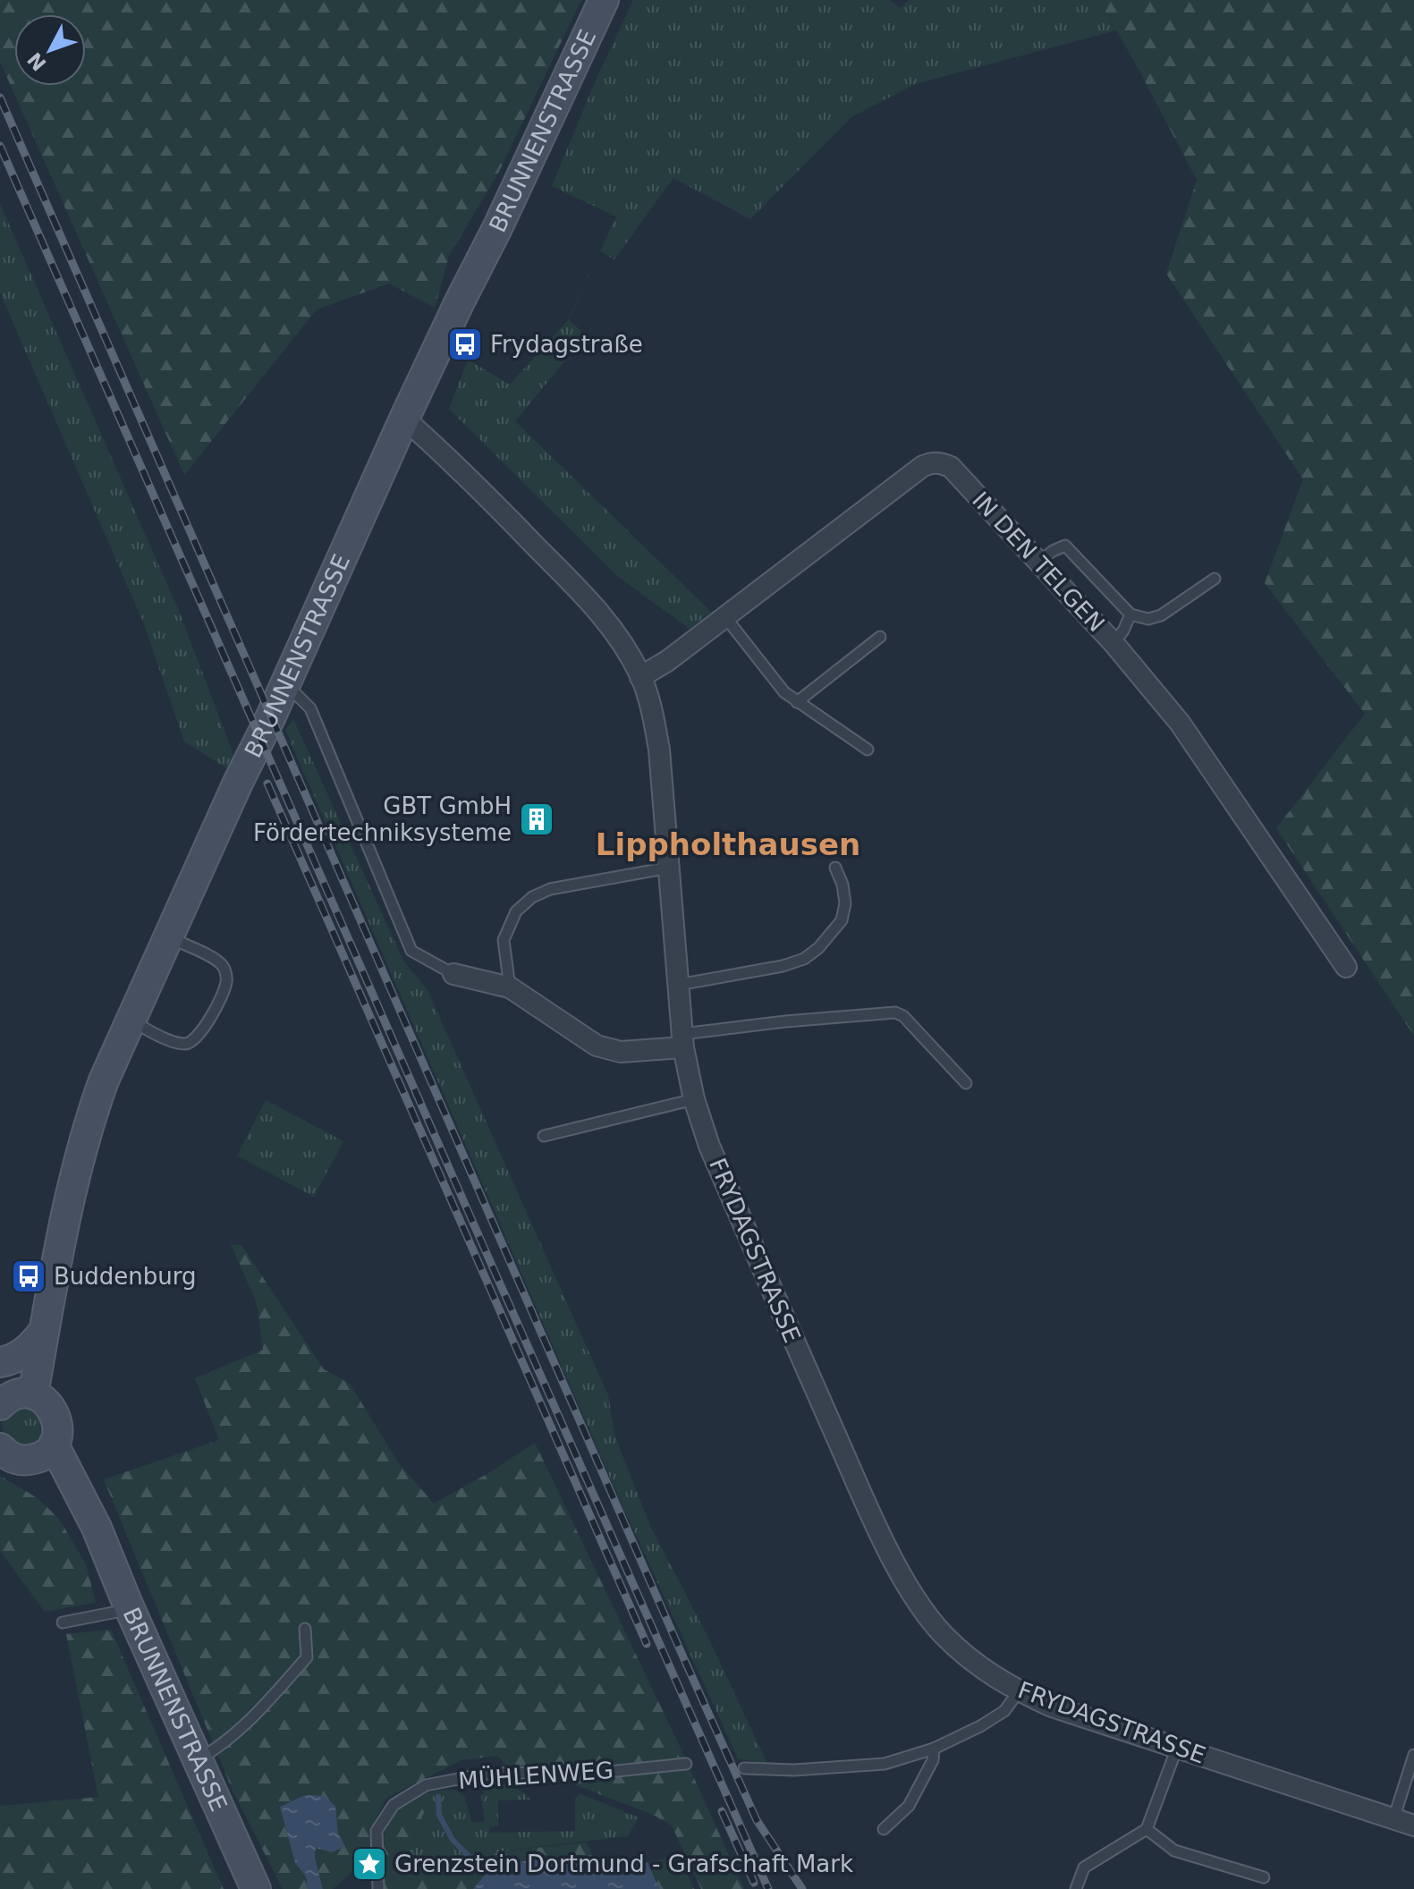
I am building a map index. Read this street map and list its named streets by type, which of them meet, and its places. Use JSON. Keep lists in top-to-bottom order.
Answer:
{
  "streets": {
    "street": ["BRUNNENSTRASSE", "IN DEN TELGEN", "FRYDAGSTRASSE"],
    "lane": ["MÜHLENWEG"]
  },
  "crossings": [
    ["BRUNNENSTRASSE", "FRYDAGSTRASSE"],
    ["IN DEN TELGEN", "FRYDAGSTRASSE"]
  ],
  "districts": ["Lippholthausen"],
  "places": {
    "bus stop": ["Frydagstraße", "Buddenburg"],
    "building": ["GBT GmbH Fördertechniksysteme"],
    "place": ["Grenzstein Dortmund - Grafschaft Mark"]
  },
  "north": "bottom left"
}
